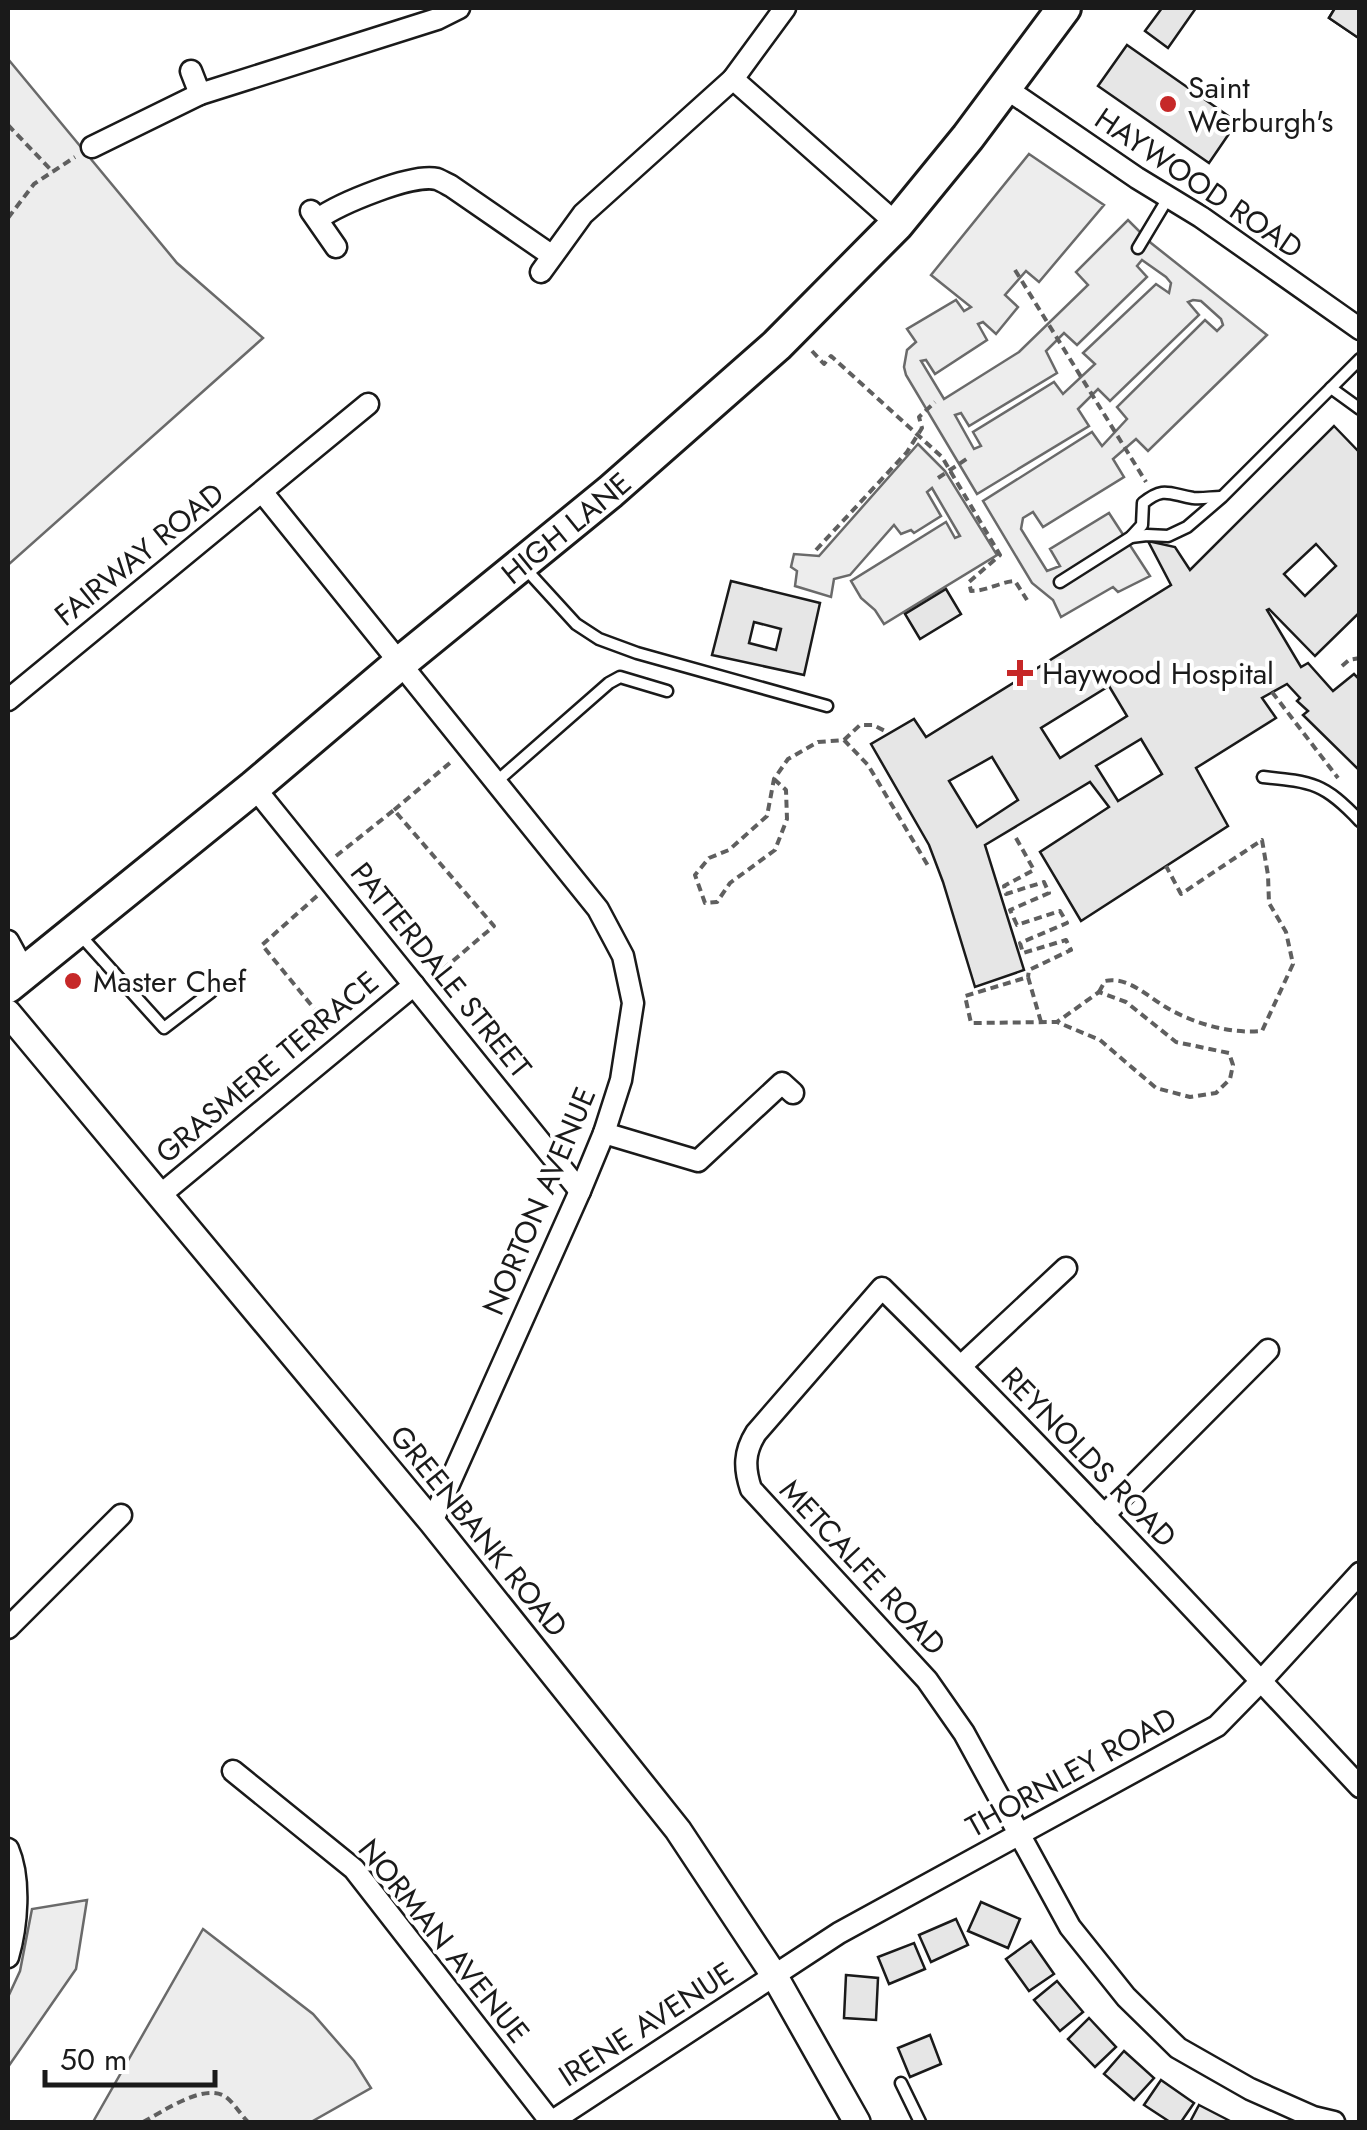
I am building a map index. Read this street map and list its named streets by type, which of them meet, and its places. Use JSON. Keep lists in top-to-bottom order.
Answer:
{
  "streets": {
    "main road": ["HIGH LANE"],
    "street": [
      "HAYWOOD ROAD",
      "FAIRWAY ROAD",
      "PATTERDALE STREET",
      "GRASMERE TERRACE",
      "NORTON AVENUE",
      "REYNOLDS ROAD",
      "GREENBANK ROAD",
      "METCALFE ROAD",
      "THORNLEY ROAD",
      "NORMAN AVENUE",
      "IRENE AVENUE"
    ]
  },
  "crossings": [
    ["HAYWOOD ROAD", "HIGH LANE"],
    ["HIGH LANE", "PATTERDALE STREET"],
    ["HIGH LANE", "NORTON AVENUE"],
    ["FAIRWAY ROAD", "NORTON AVENUE"],
    ["PATTERDALE STREET", "GRASMERE TERRACE"],
    ["PATTERDALE STREET", "NORTON AVENUE"],
    ["GRASMERE TERRACE", "GREENBANK ROAD"],
    ["NORTON AVENUE", "GREENBANK ROAD"],
    ["REYNOLDS ROAD", "METCALFE ROAD"],
    ["REYNOLDS ROAD", "THORNLEY ROAD"],
    ["GREENBANK ROAD", "THORNLEY ROAD"],
    ["GREENBANK ROAD", "IRENE AVENUE"],
    ["METCALFE ROAD", "THORNLEY ROAD"],
    ["THORNLEY ROAD", "IRENE AVENUE"],
    ["NORMAN AVENUE", "IRENE AVENUE"]
  ],
  "places": {
    "other": ["Saint Werburgh's", "Master Chef"],
    "health": ["Haywood Hospital"]
  },
  "scale_bar": "50 m"
}
